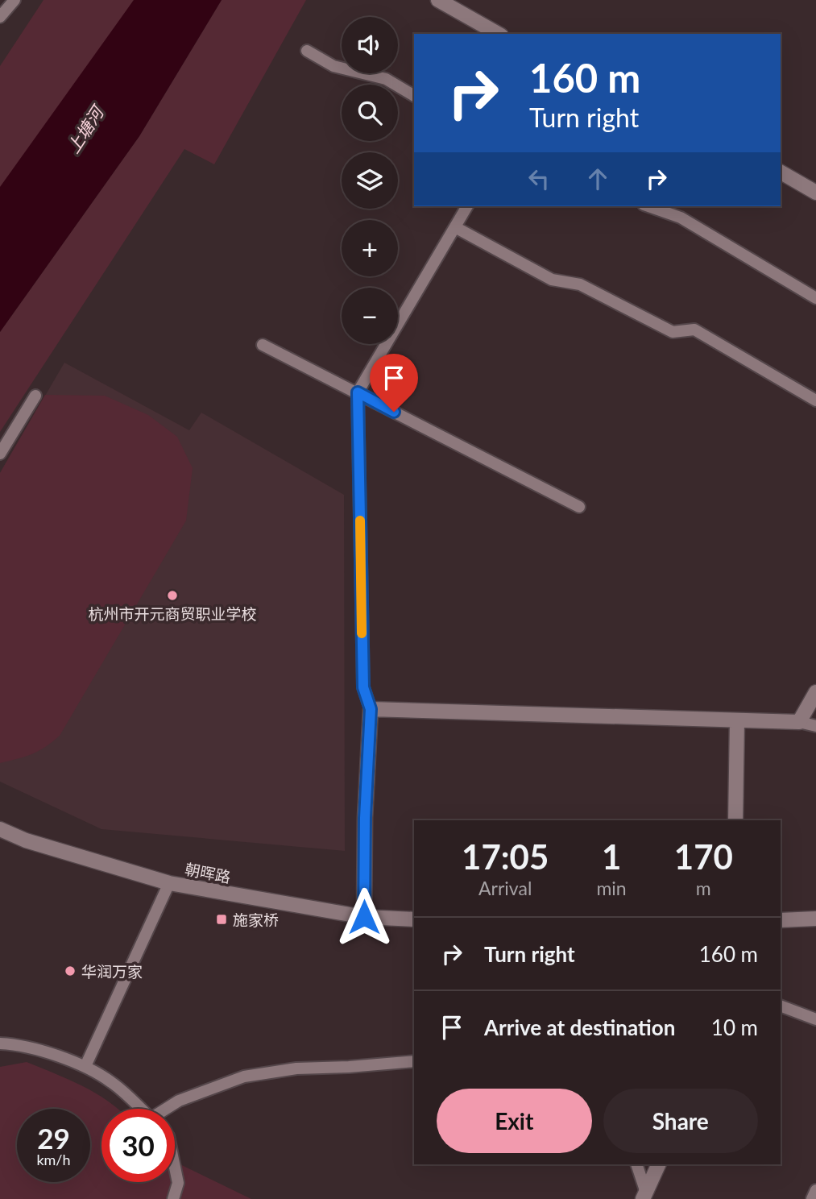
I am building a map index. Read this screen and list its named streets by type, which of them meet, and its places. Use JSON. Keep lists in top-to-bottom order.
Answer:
{
  "streets": {
    "street": ["朝晖路"]
  },
  "water": ["上塘河"],
  "places": {
    "other": ["杭州市开元商贸职业学校", "华润万家"],
    "transit": ["施家桥"]
  },
  "page": {
    "map_buttons": ["+", "−"],
    "turn": ["160 m", "Turn right"],
    "eta": [
      "17:05",
      "Arrival",
      "1",
      "min",
      "170",
      "m"
    ],
    "list": [
      {
        "name": "Turn right",
        "value": "160 m"
      },
      {
        "name": "Arrive at destination",
        "value": "10 m"
      }
    ],
    "buttons": ["Exit", "Share"],
    "speed": "29 km/h",
    "limit": "30"
  }
}
